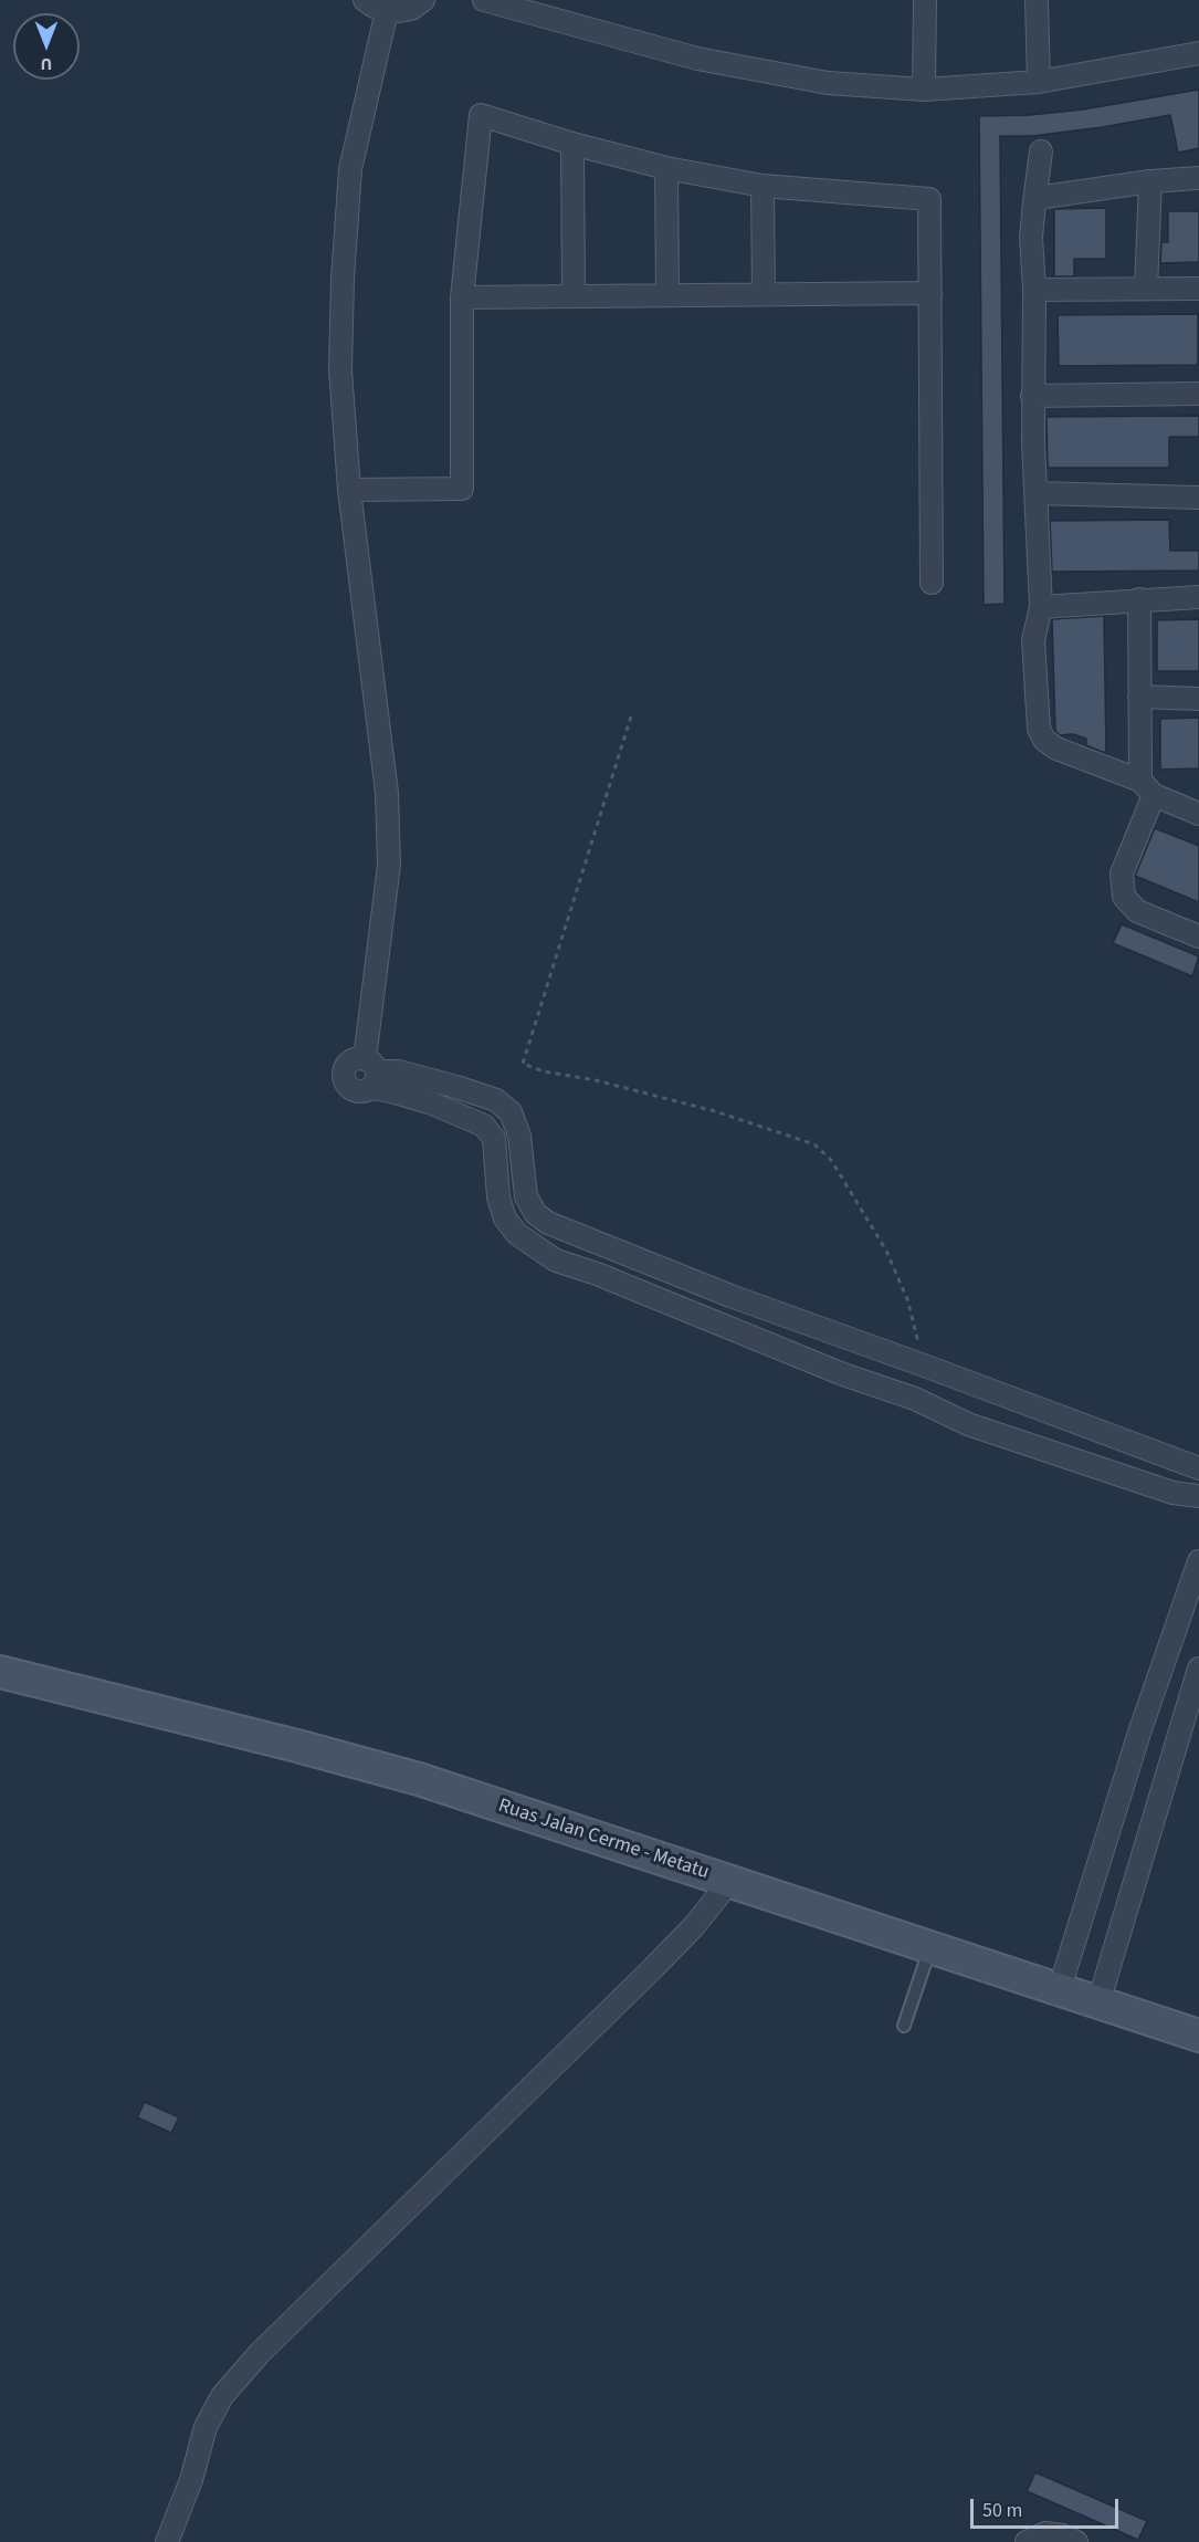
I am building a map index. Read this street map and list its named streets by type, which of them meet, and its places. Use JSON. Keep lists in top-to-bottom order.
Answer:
{
  "streets": {
    "main road": ["Ruas Jalan Cerme - Metatu"]
  },
  "scale_bar": "50 m",
  "north": "bottom"
}
